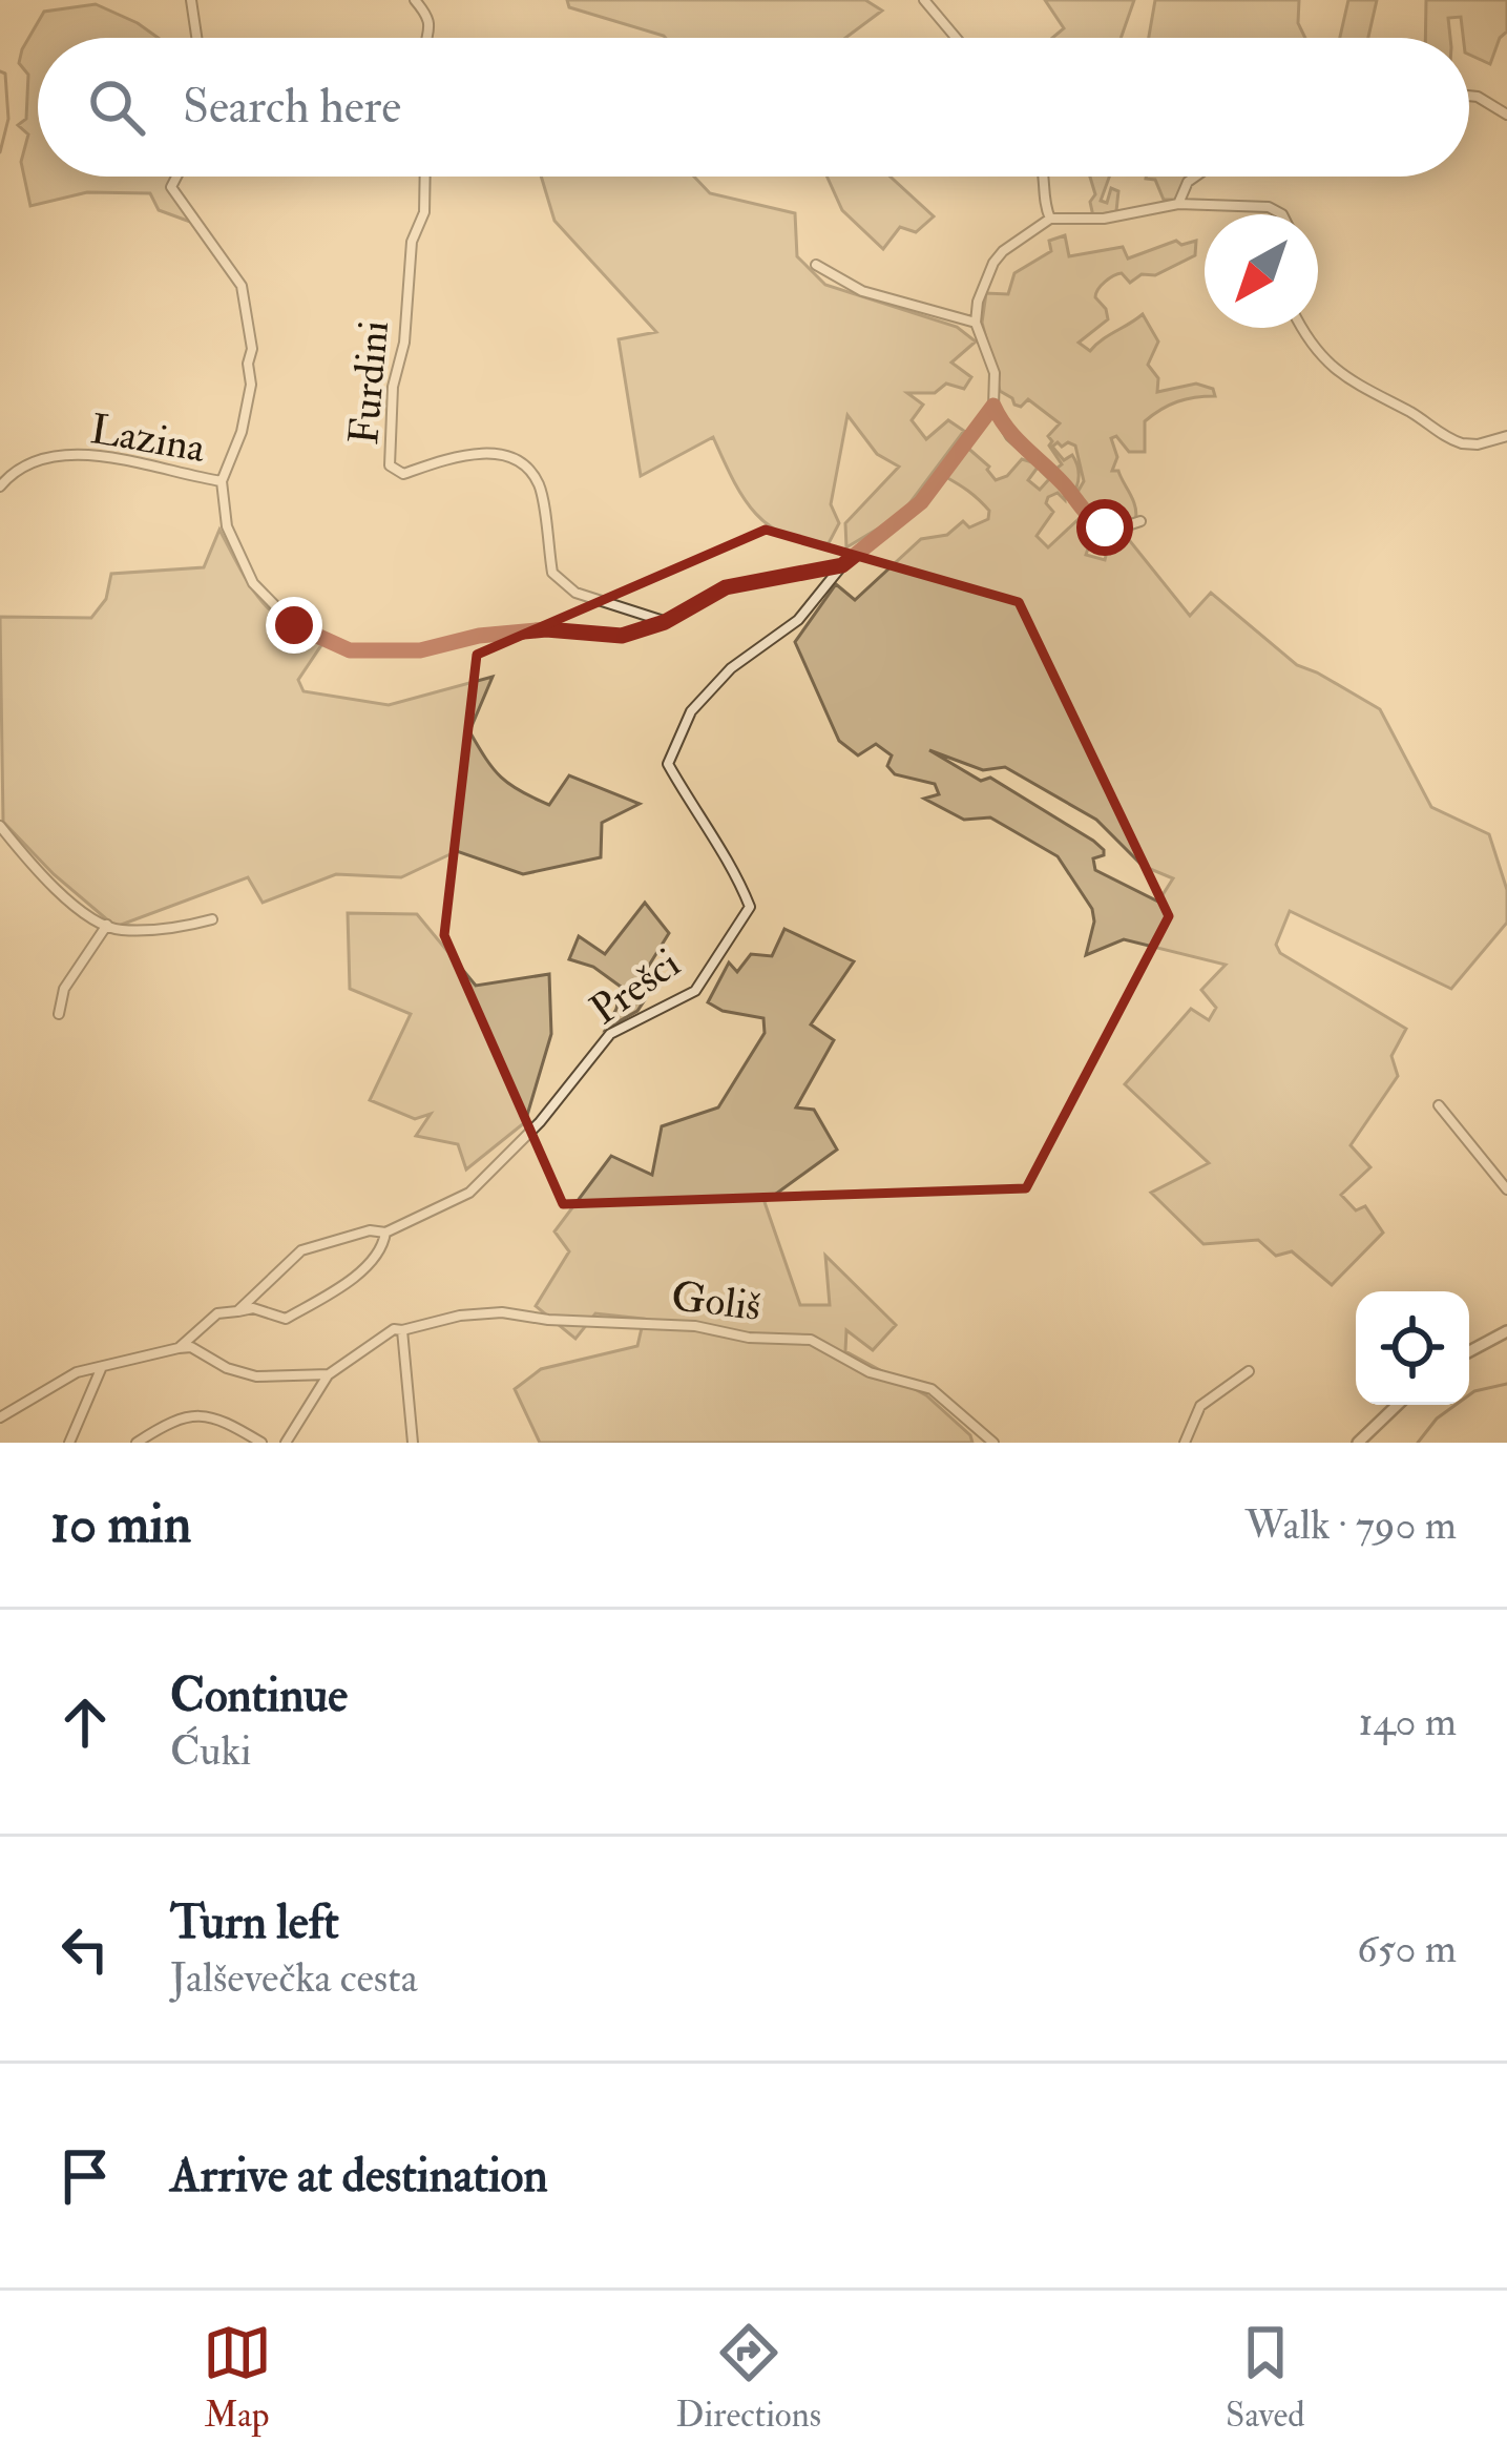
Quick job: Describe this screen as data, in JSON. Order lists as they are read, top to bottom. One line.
{"streets":{"street":["Furdini","Lazina","Prešci","Goliš"]},"north":"bottom left","page":{"search":"Search here","heading":["10 min","Walk · 790 m"],"list":[["Continue","Ćuki","140 m"],["Turn left","Jalševečka cesta","650 m"],"Arrive at destination"],"nav":["Map","Directions","Saved"]}}
